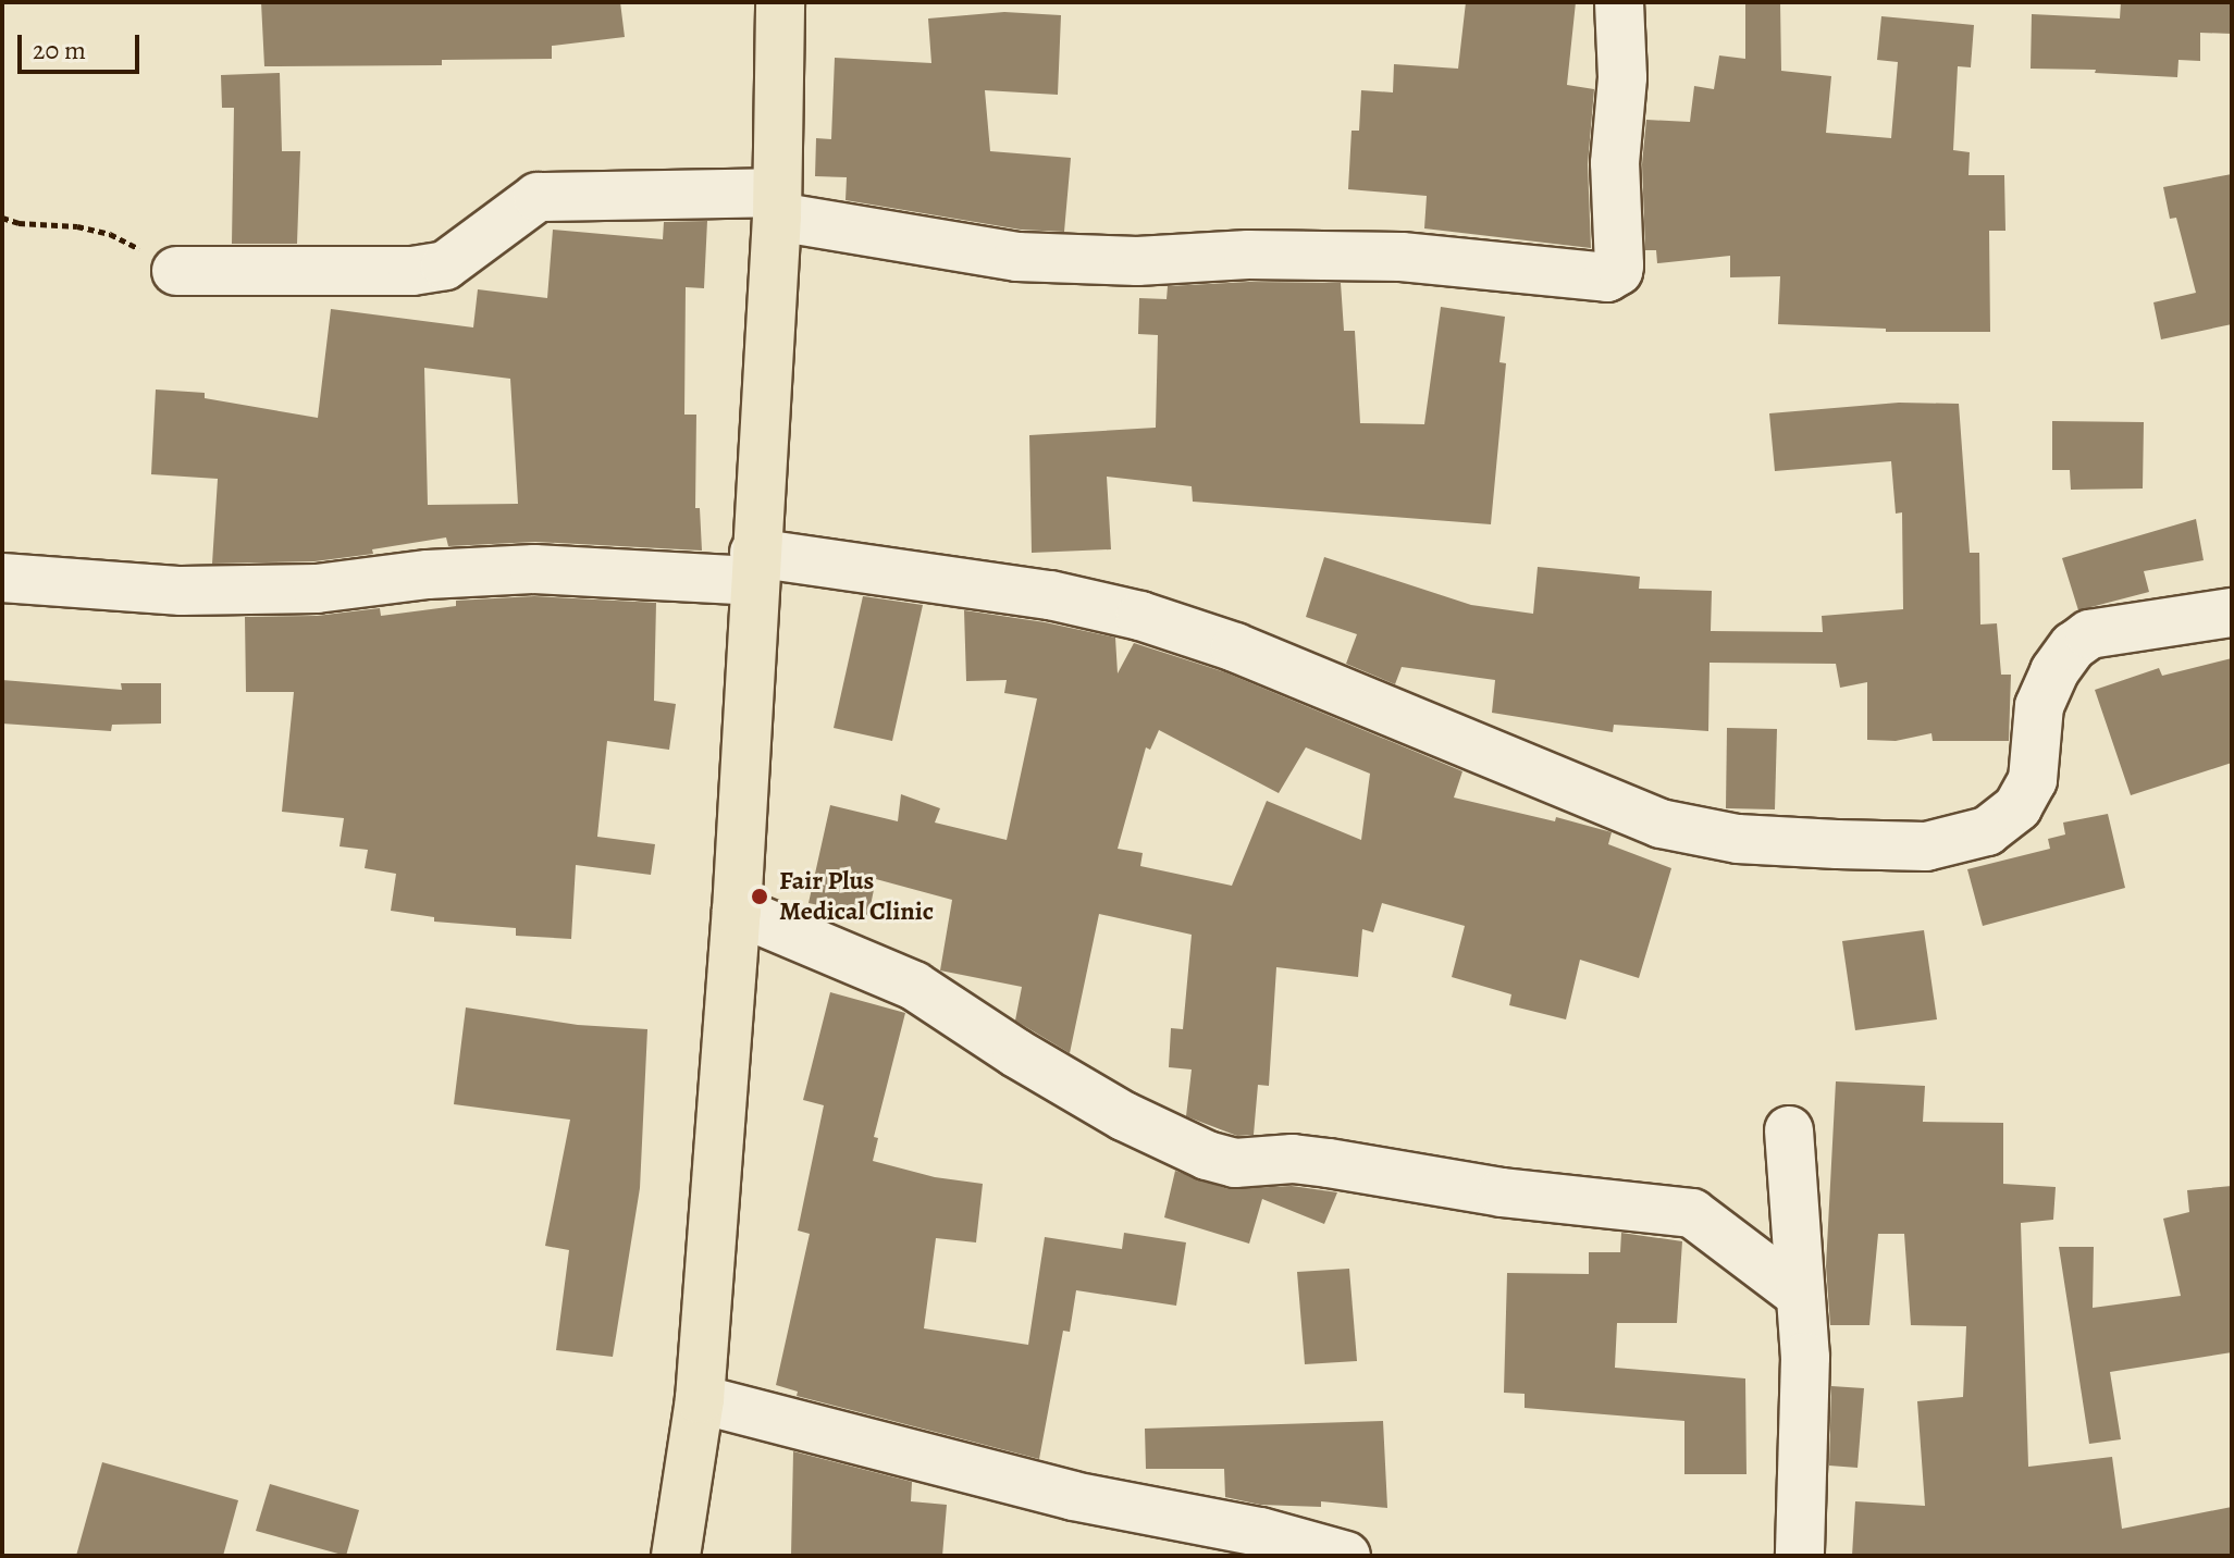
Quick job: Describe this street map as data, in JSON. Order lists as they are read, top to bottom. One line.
{"places":["Fair Plus Medical Clinic"],"scale_bar":"20 m"}
